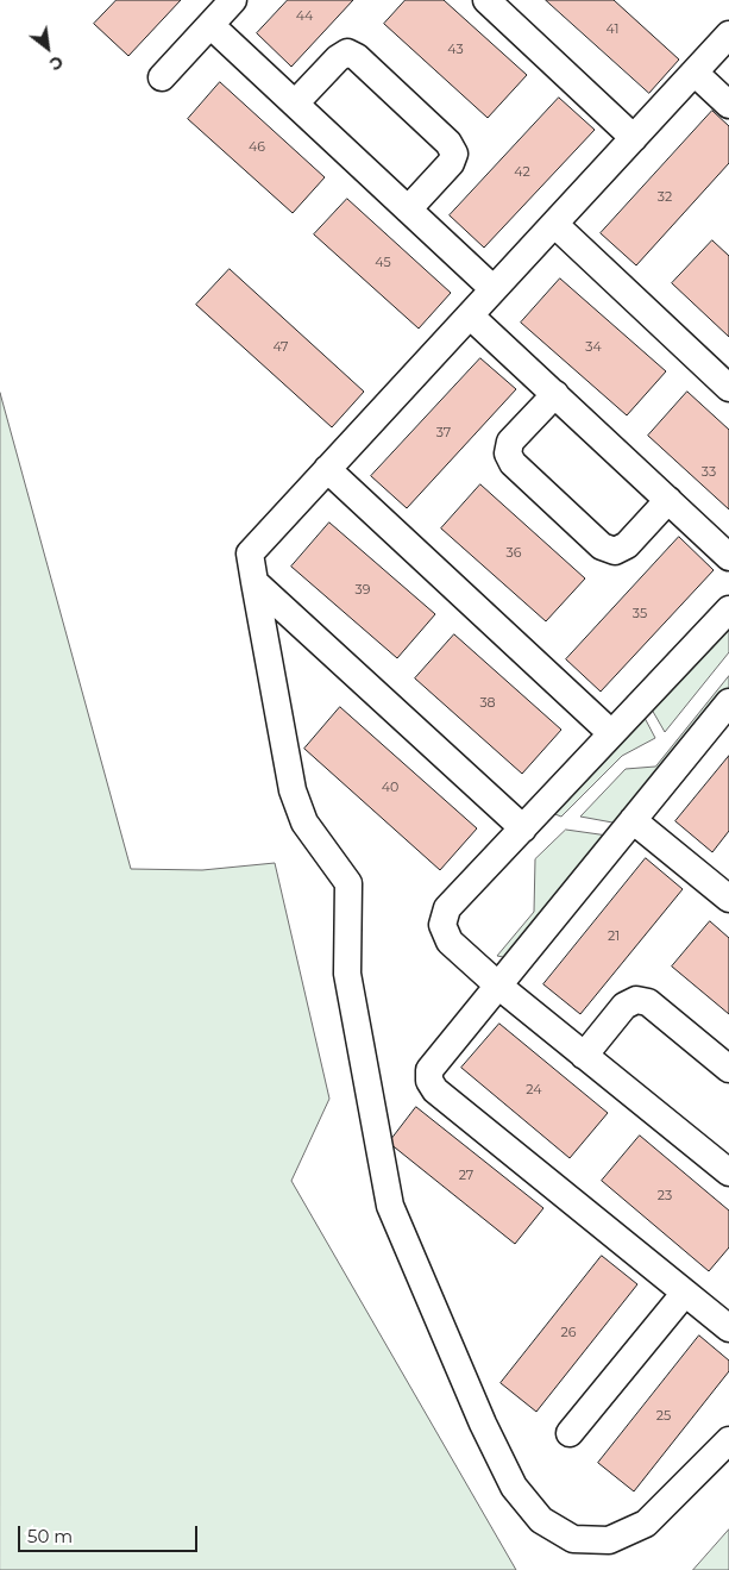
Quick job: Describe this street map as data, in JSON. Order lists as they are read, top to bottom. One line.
{"house_numbers":["44","41","43","46","42","32","45","47","34","37","33","36","39","35","38","40","21","24","27","23","26","25"],"scale_bar":"50 m","north":"bottom right"}
